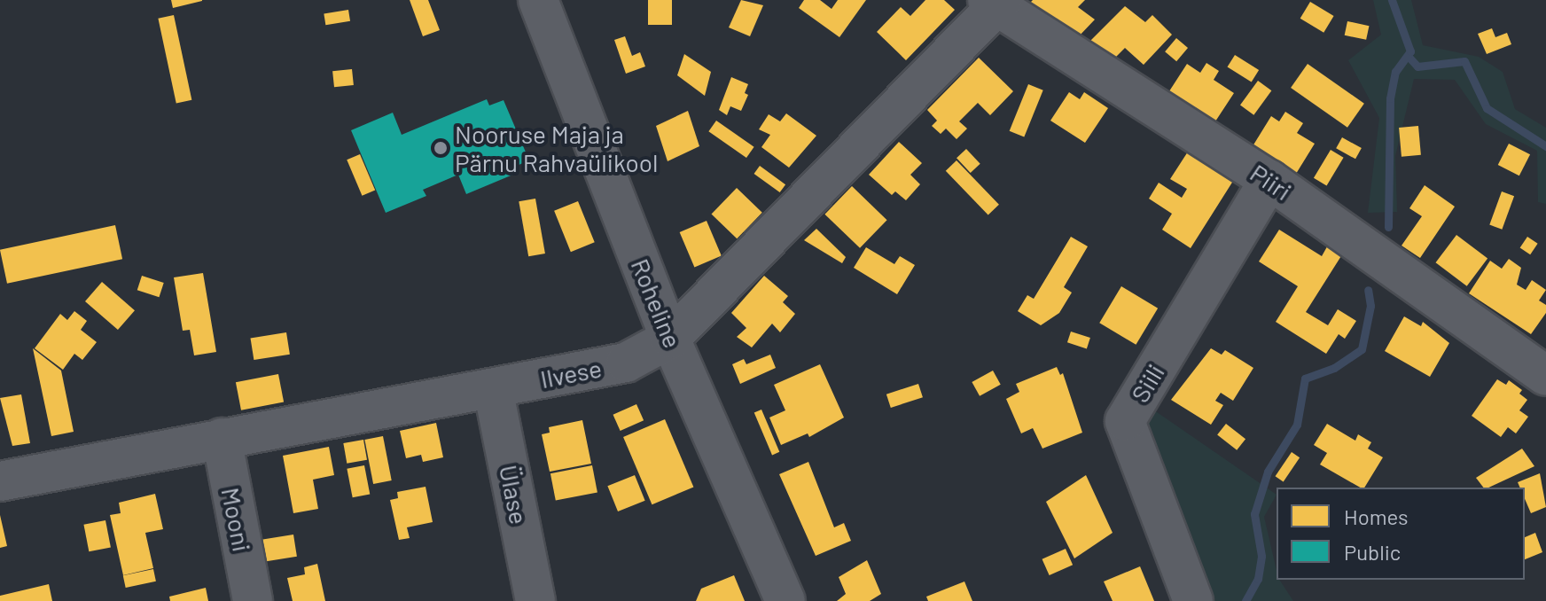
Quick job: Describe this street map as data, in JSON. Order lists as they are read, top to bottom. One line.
{"streets":{"street":["Piiri","Roheline","Ilvese","Siili","Ülase","Mooni"]},"crossings":[["Piiri","Ilvese"],["Piiri","Siili"],["Roheline","Ilvese"],["Ilvese","Ülase"],["Ilvese","Mooni"]],"places":["Nooruse Maja ja Pärnu Rahvaülikool"],"legend":["Homes","Public"]}
